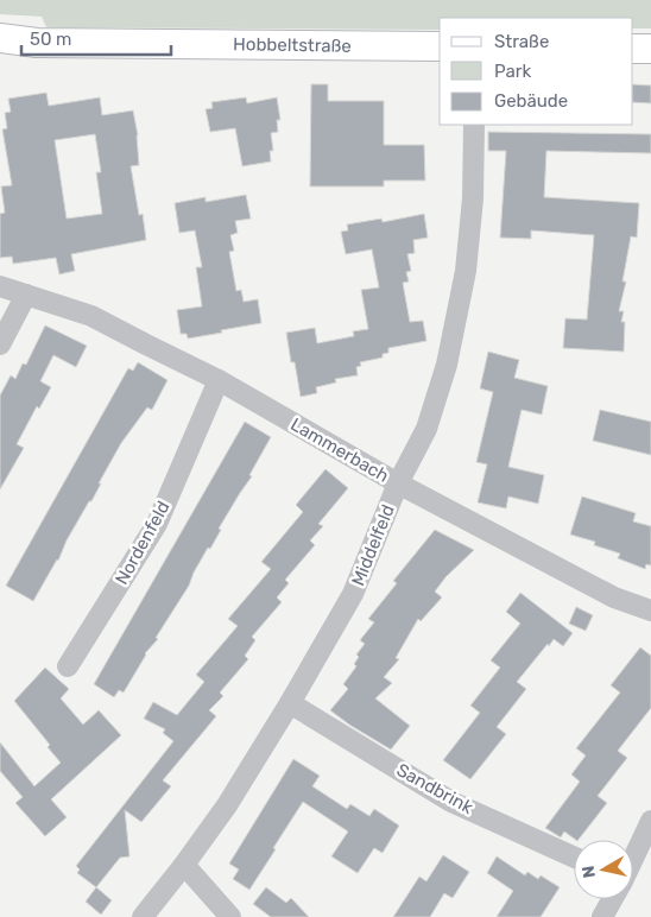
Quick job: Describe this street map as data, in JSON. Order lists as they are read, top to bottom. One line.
{"streets":{"street":["Hobbeltstraße","Lammerbach","Nordenfeld","Middelfeld","Sandbrink"]},"crossings":[["Lammerbach","Nordenfeld"],["Lammerbach","Middelfeld"],["Middelfeld","Sandbrink"]],"legend":["Straße","Park","Gebäude"],"scale_bar":"50 m","north":"left"}
